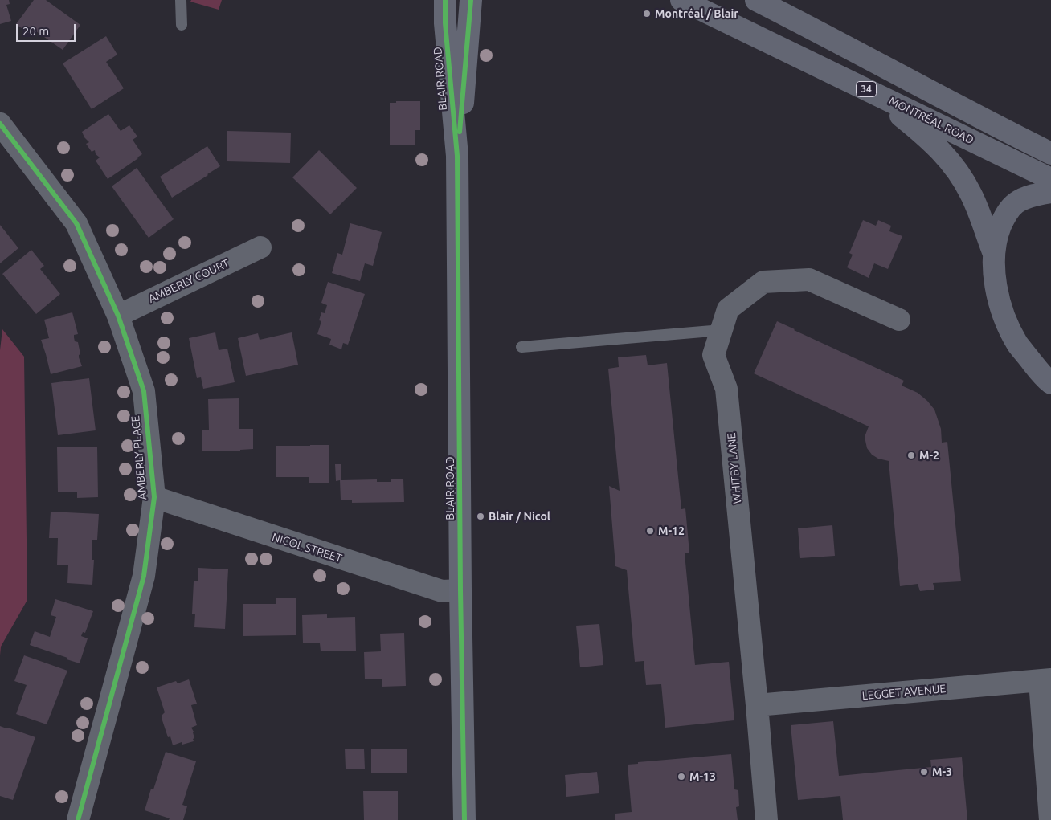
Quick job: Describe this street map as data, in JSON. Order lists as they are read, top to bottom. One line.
{"streets":{"main road":["34","MONTRÉAL ROAD"],"street":["BLAIR ROAD","AMBERLY COURT","AMBERLY PLACE","WHITBY LANE","NICOL STREET","LEGGET AVENUE"]},"crossings":[["BLAIR ROAD","NICOL STREET"],["AMBERLY COURT","AMBERLY PLACE"],["AMBERLY PLACE","NICOL STREET"],["WHITBY LANE","LEGGET AVENUE"]],"places":["Montréal / Blair","M-2","Blair / Nicol","M-12","M-3","M-13"],"scale_bar":"20 m"}
